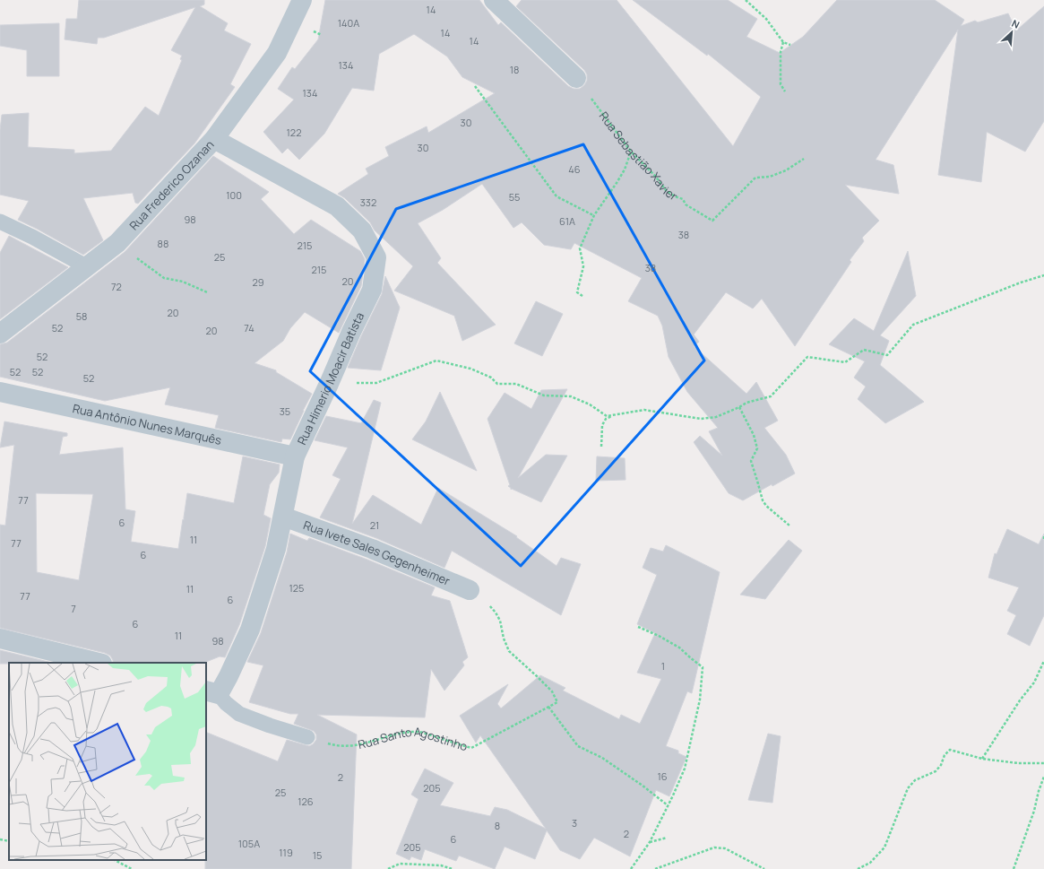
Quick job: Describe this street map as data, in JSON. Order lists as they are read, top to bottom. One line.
{"streets":{"street":["Rua Frederico Ozanan","Rua Himerio Moacir Batista","Rua Antônio Nunes Marquês","Rua Ivete Sales Gegenheimer"],"path":["Rua Sebastião Xavier","Rua Santo Agostinho"]},"crossings":[["Rua Frederico Ozanan","Rua Himerio Moacir Batista"],["Rua Himerio Moacir Batista","Rua Antônio Nunes Marquês"],["Rua Himerio Moacir Batista","Rua Ivete Sales Gegenheimer"],["Rua Ivete Sales Gegenheimer","Rua Santo Agostinho"]],"house_numbers":["14","140A","14","14","134","18","134","30","122","30","46","100","55","332","98","61A","38","88","215","25","38","215","20","29","72","20","58","52","74","20","52","52","52","52","35","77","6","21","11","77","6","125","11","77","6","7","6","11","98","1","16","2","205","25","126","3","8","2","6","105A","205","119","15"],"north":"top right"}
